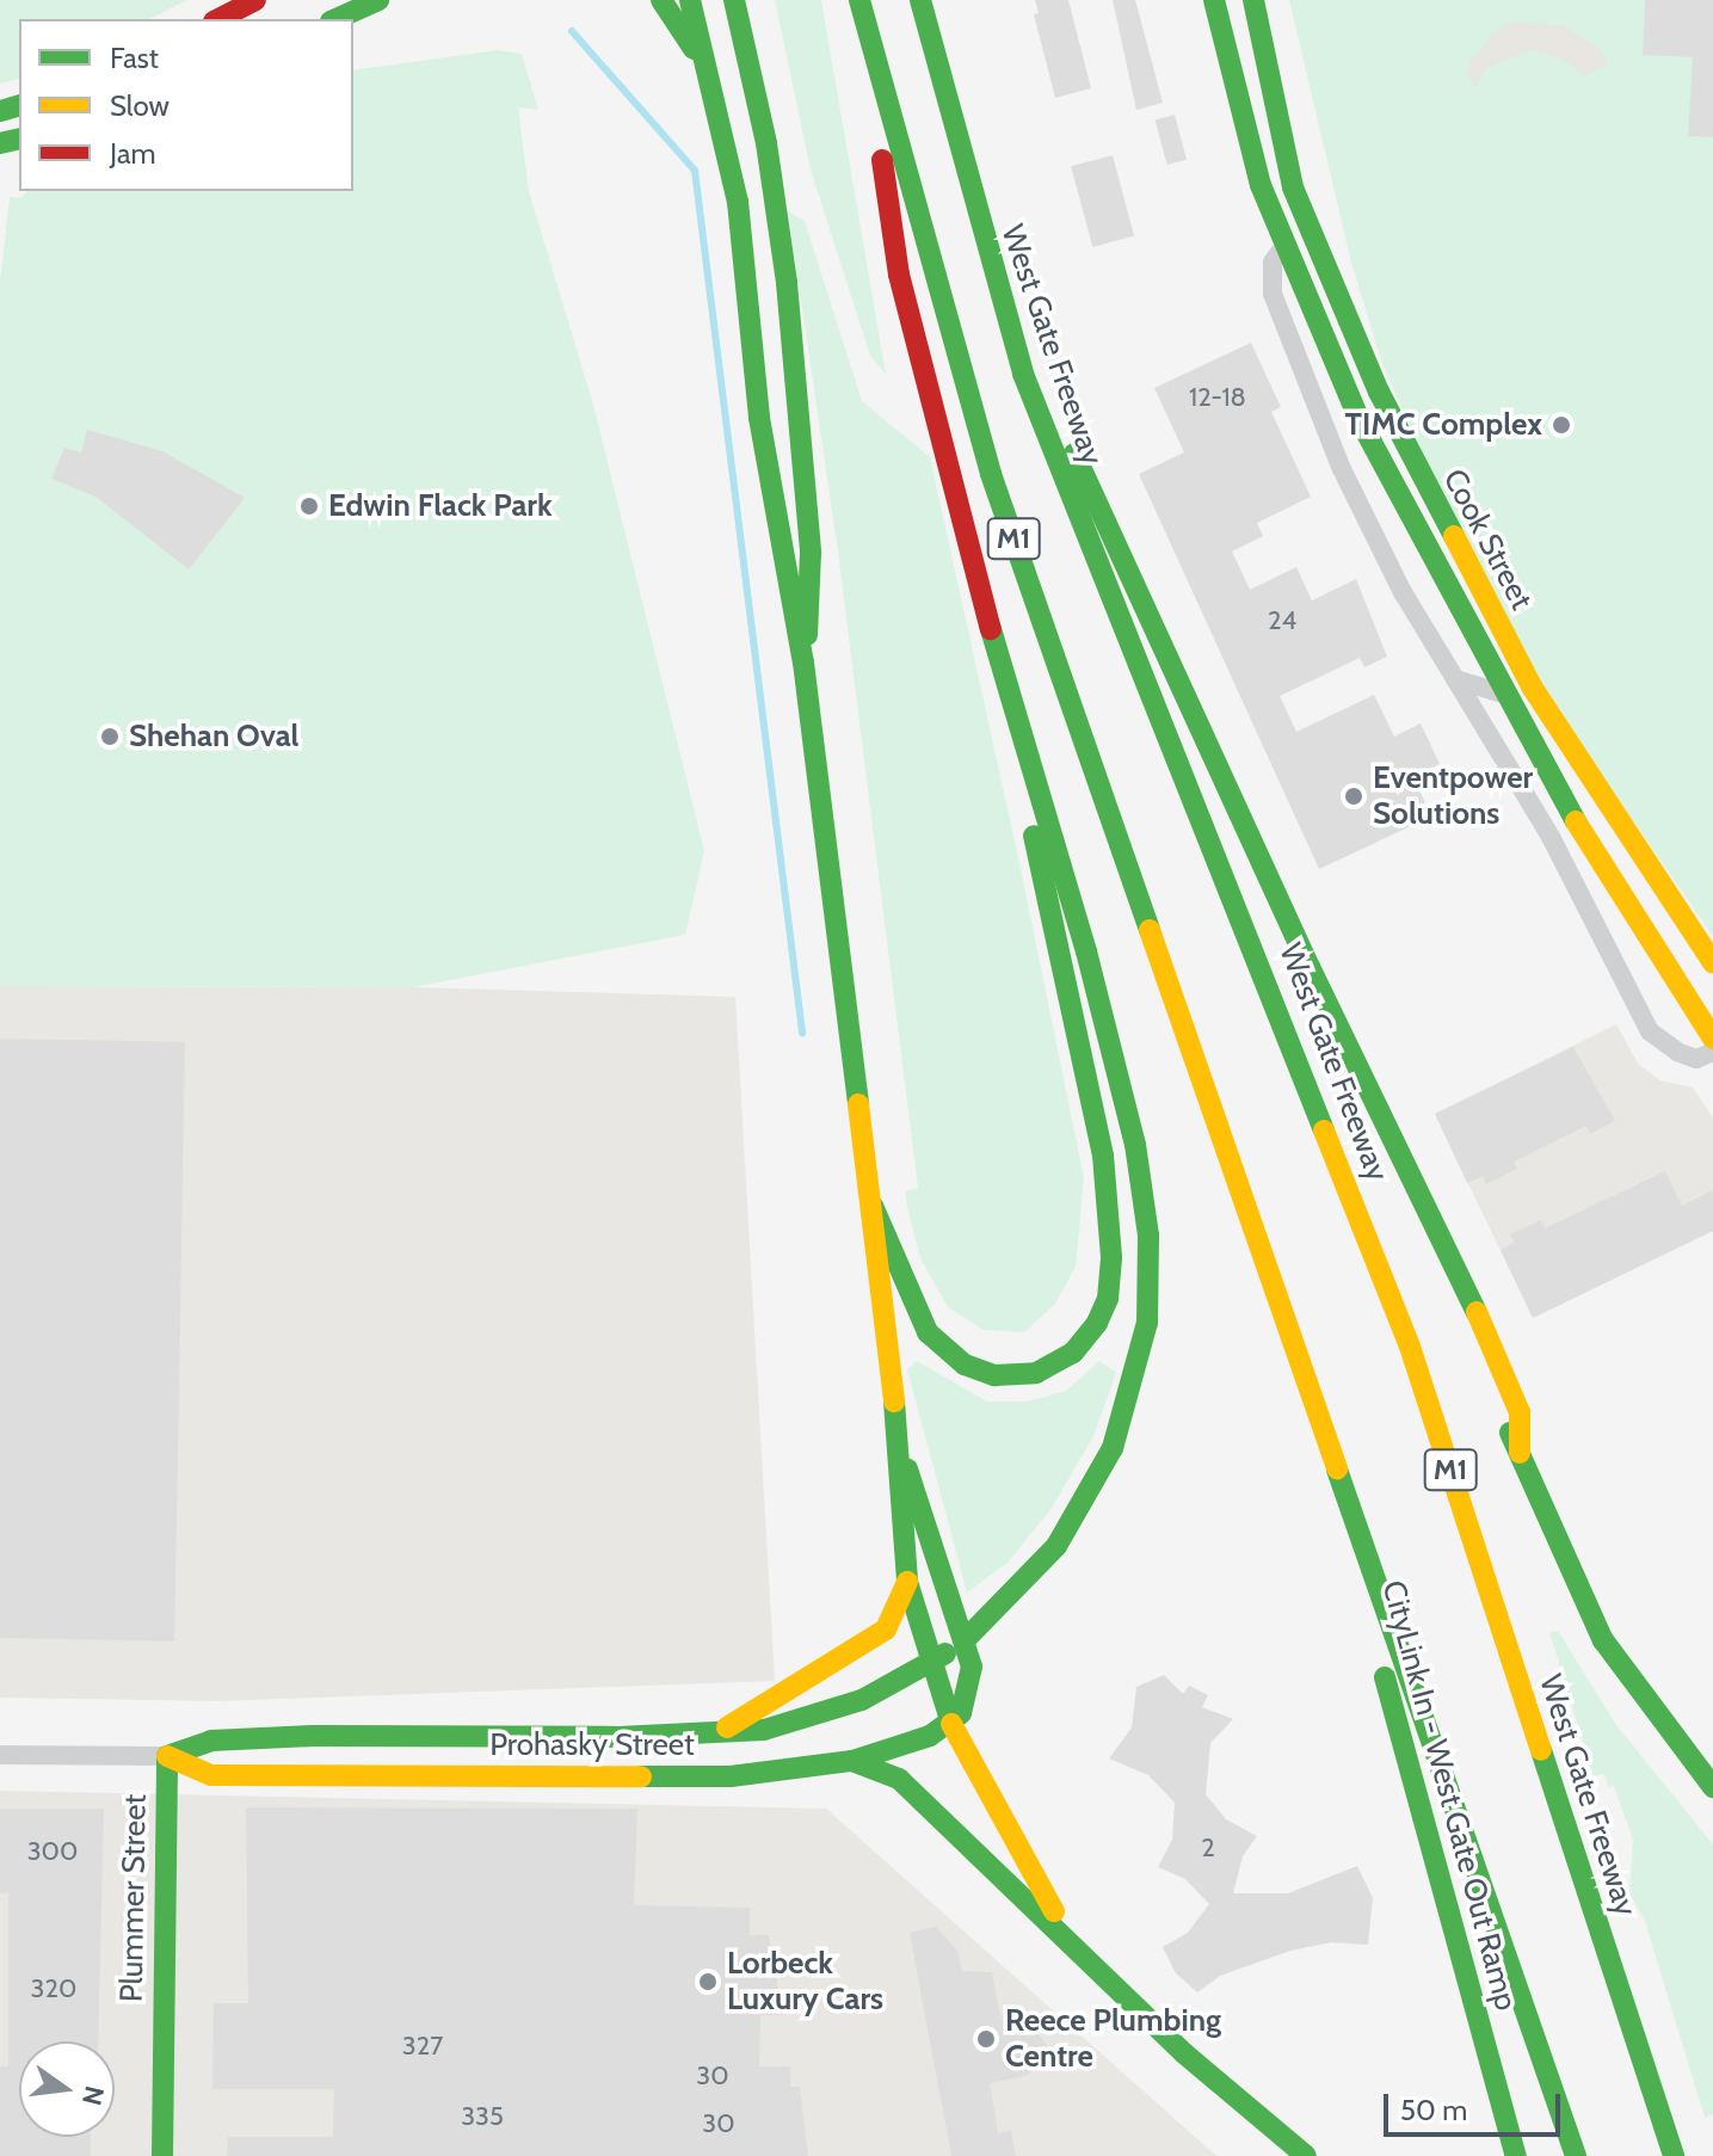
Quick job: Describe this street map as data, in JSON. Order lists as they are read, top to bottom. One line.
{"streets":{"main road":["West Gate Freeway","M1","Cook Street","Prohasky Street","CityLink In - West Gate Out Ramp","Plummer Street"]},"crossings":[["M1","CityLink In - West Gate Out Ramp"],["Prohasky Street","Plummer Street"]],"places":["TIMC Complex","Edwin Flack Park","Shehan Oval","Eventpower Solutions","Lorbeck Luxury Cars","Reece Plumbing Centre"],"house_numbers":["12-18","24","2","300","320","327","30","335","30"],"legend":["Fast","Slow","Jam"],"scale_bar":"50 m","north":"right"}
